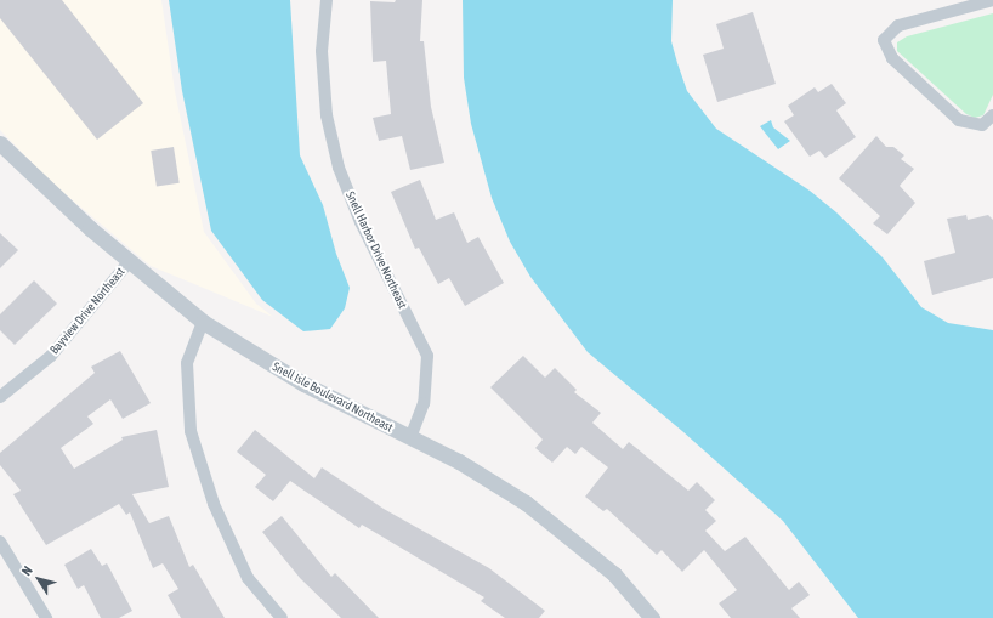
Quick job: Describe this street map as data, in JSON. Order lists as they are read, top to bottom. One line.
{"streets":{"street":["Snell Harbor Drive Northeast","Bayview Drive Northeast","Snell Isle Boulevard Northeast"]},"crossings":[["Snell Harbor Drive Northeast","Snell Isle Boulevard Northeast"],["Bayview Drive Northeast","Snell Isle Boulevard Northeast"]],"north":"top left"}
